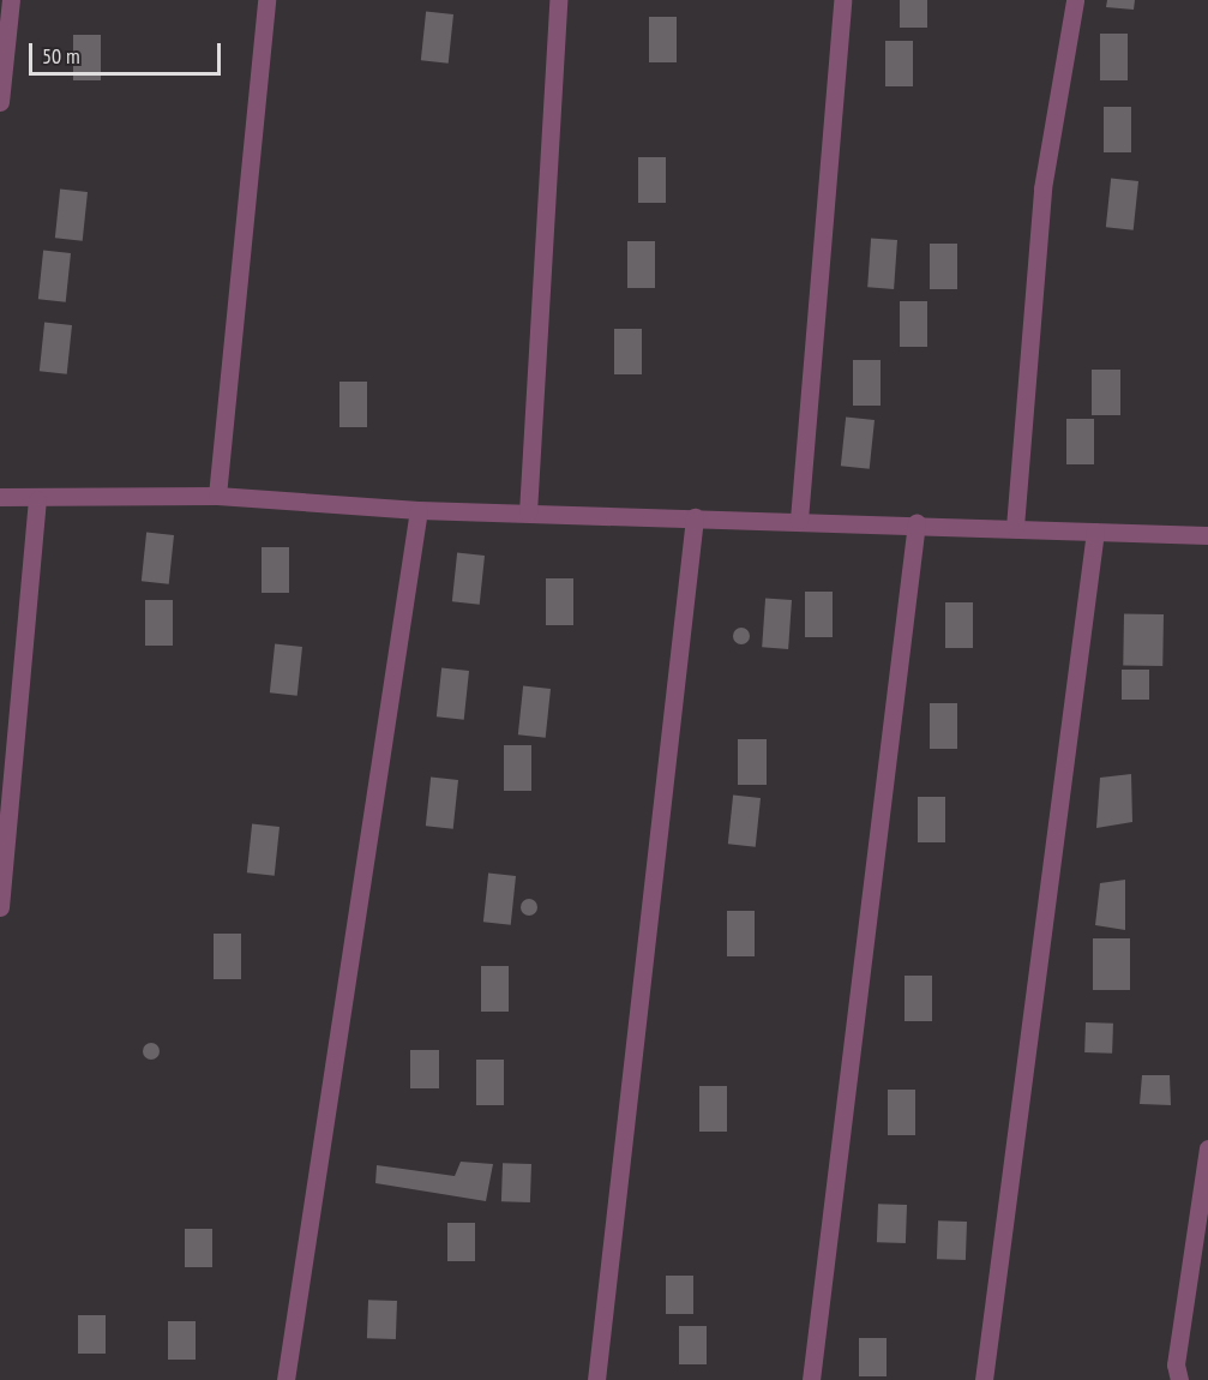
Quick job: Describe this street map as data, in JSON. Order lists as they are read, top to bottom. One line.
{"scale_bar":"50 m"}
